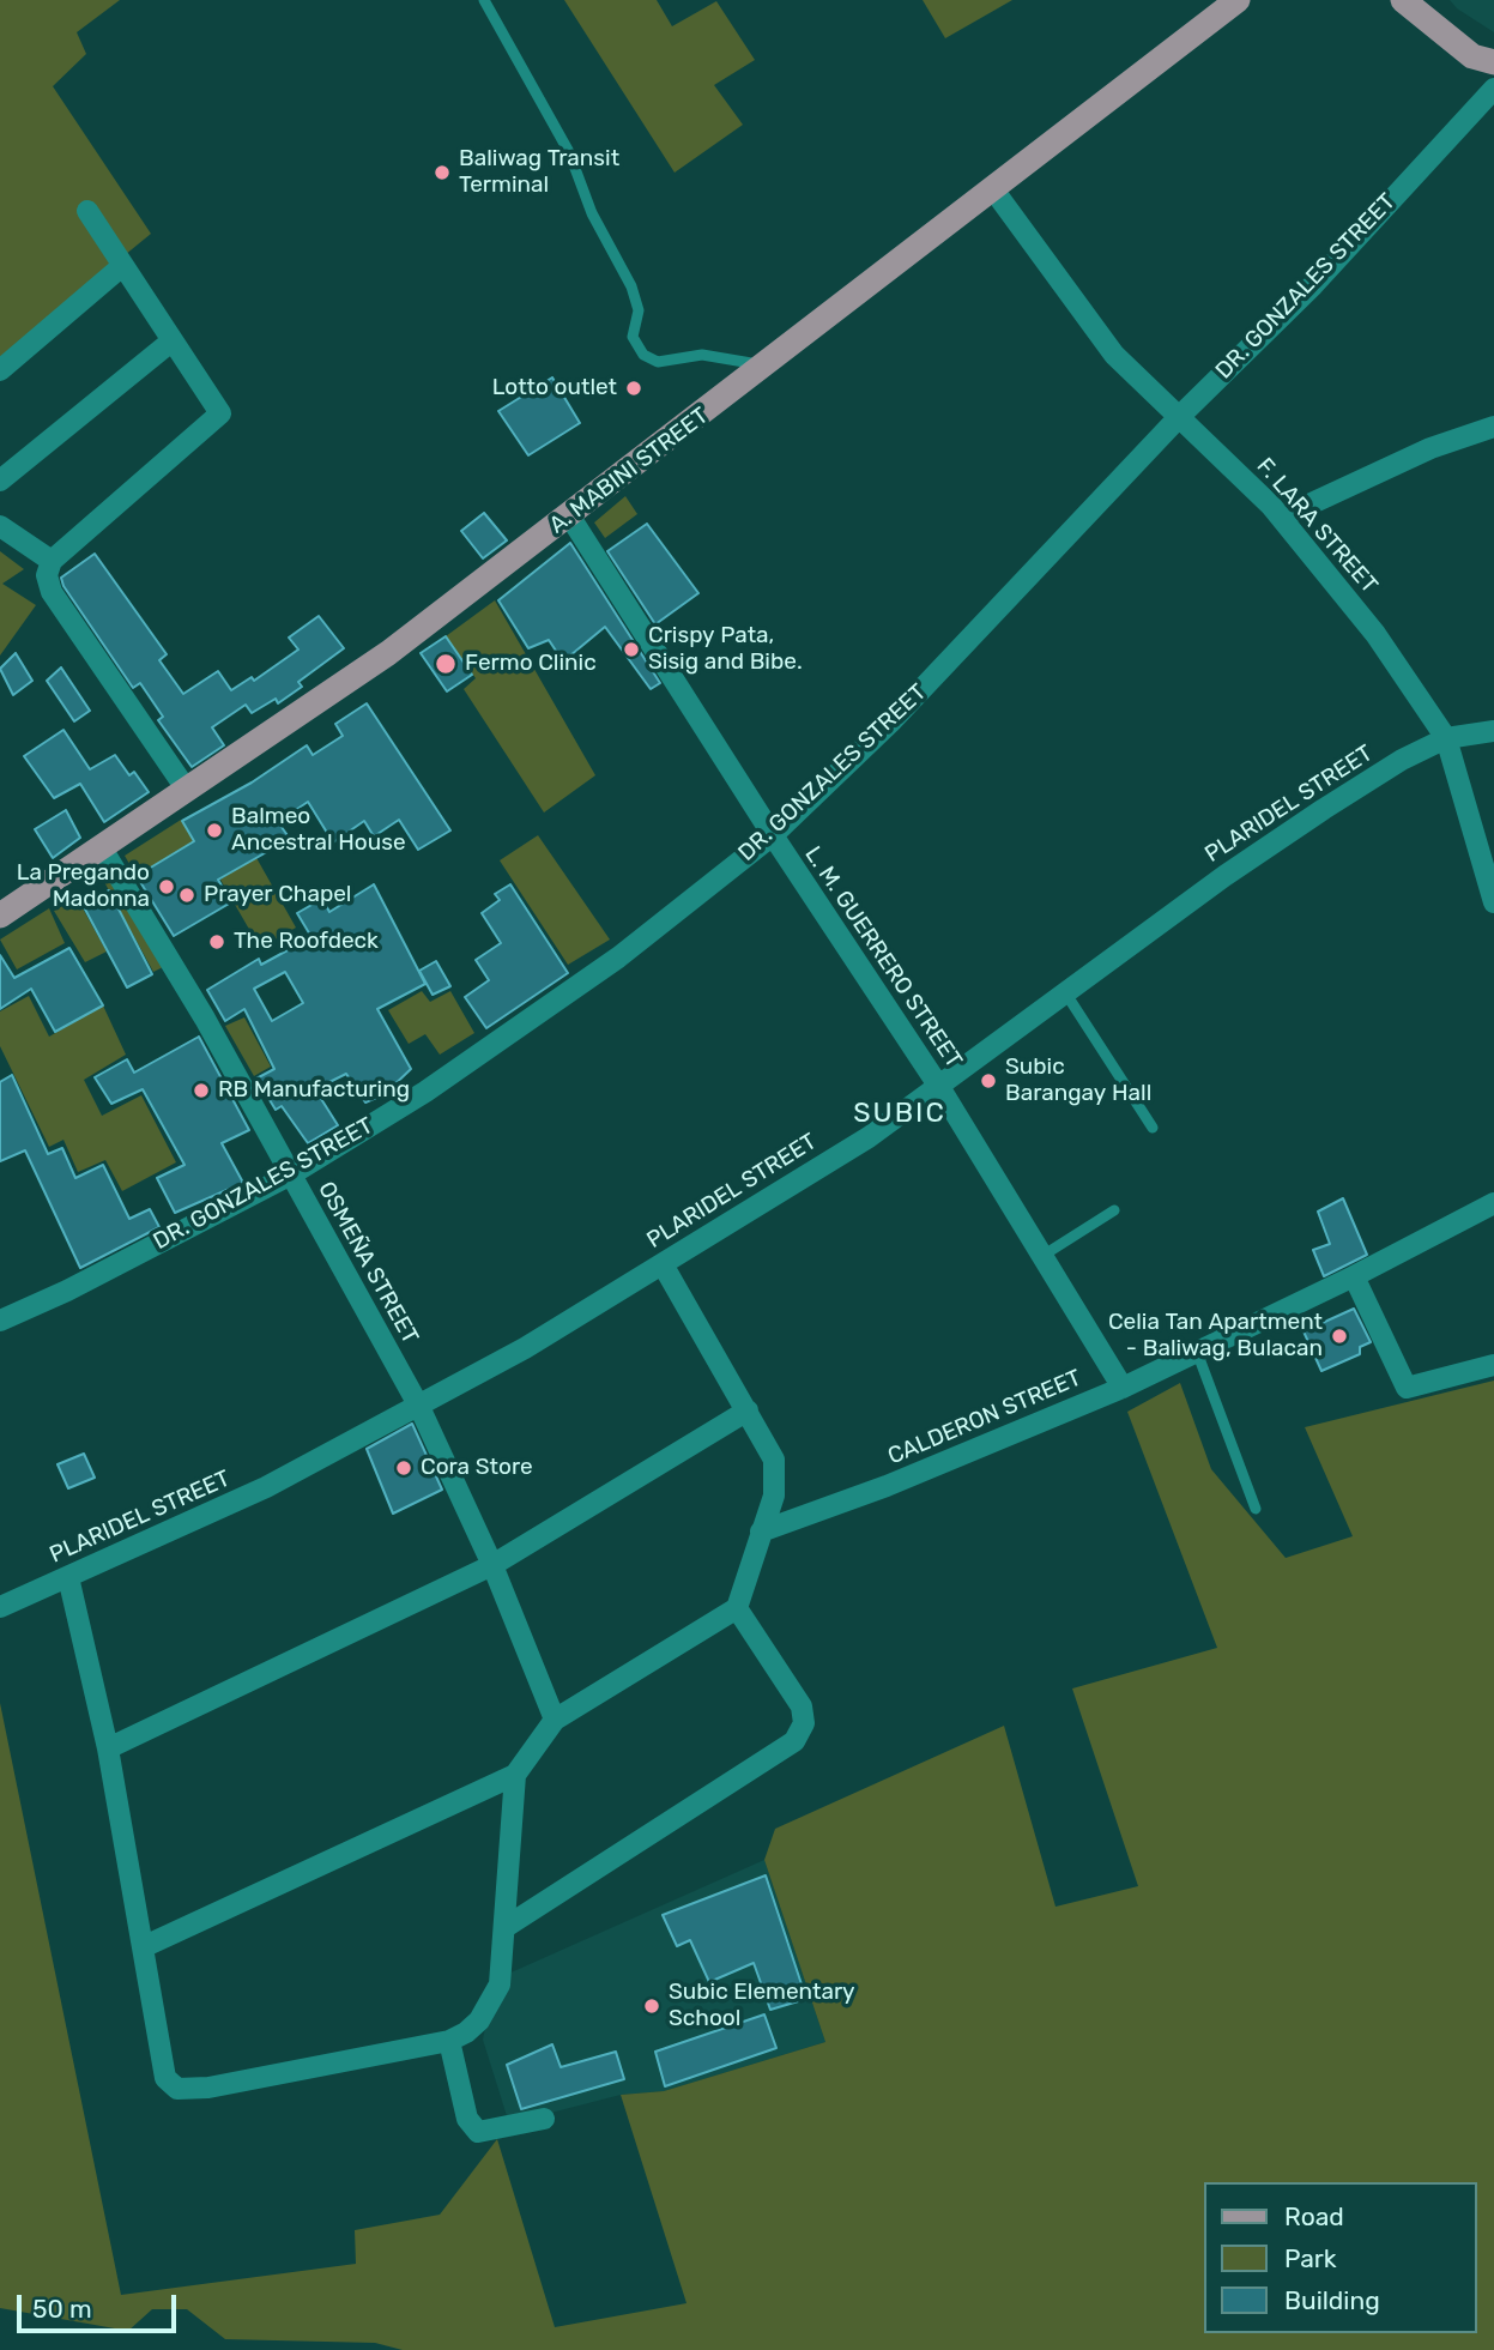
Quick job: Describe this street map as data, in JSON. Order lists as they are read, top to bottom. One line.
{"streets":{"main road":["A. MABINI STREET"],"street":["DR. GONZALES STREET","F. LARA STREET","PLARIDEL STREET","L. M. GUERRERO STREET","OSMEÑA STREET","CALDERON STREET"]},"crossings":[["DR. GONZALES STREET","F. LARA STREET"],["DR. GONZALES STREET","L. M. GUERRERO STREET"],["DR. GONZALES STREET","OSMEÑA STREET"],["A. MABINI STREET","F. LARA STREET"],["A. MABINI STREET","L. M. GUERRERO STREET"],["A. MABINI STREET","OSMEÑA STREET"],["F. LARA STREET","PLARIDEL STREET"],["PLARIDEL STREET","L. M. GUERRERO STREET"],["PLARIDEL STREET","OSMEÑA STREET"],["L. M. GUERRERO STREET","CALDERON STREET"]],"districts":["SUBIC"],"places":["Baliwag Transit Terminal","Lotto outlet","Crispy Pata, Sisig and Bibe.","Fermo Clinic","Balmeo Ancestral House","La Pregando Madonna","Prayer Chapel","The Roofdeck","Subic Barangay Hall","RB Manufacturing","Celia Tan Apartment - Baliwag, Bulacan","Cora Store","Subic Elementary School"],"legend":["Road","Park","Building"],"scale_bar":"50 m"}
